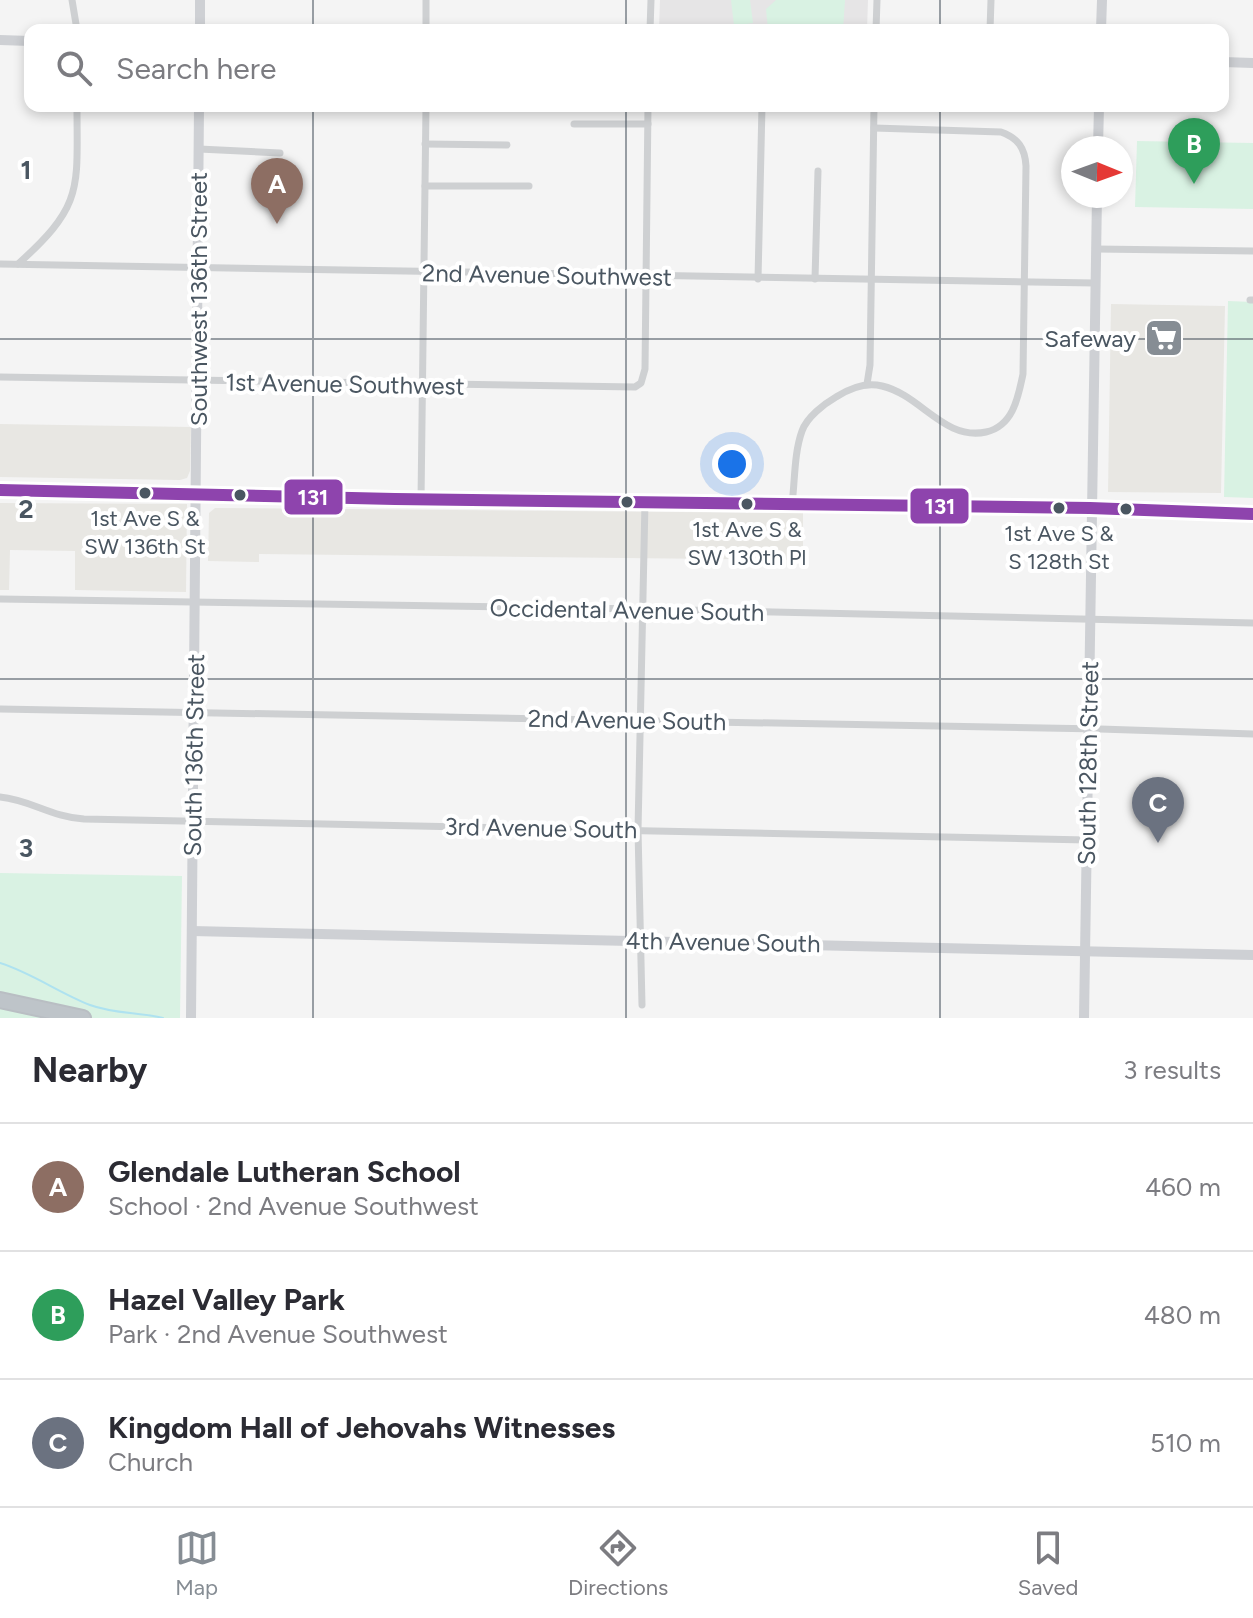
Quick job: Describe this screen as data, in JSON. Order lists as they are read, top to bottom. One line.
{"streets":{"main road":["Southwest 136th Street","South 136th Street","South 128th Street","4th Avenue South"],"street":["2nd Avenue Southwest","1st Avenue Southwest","Occidental Avenue South","2nd Avenue South","3rd Avenue South"]},"crossings":[["2nd Avenue Southwest","Southwest 136th Street"],["2nd Avenue Southwest","1st Avenue Southwest"],["2nd Avenue Southwest","South 128th Street"],["Southwest 136th Street","1st Avenue Southwest"],["Southwest 136th Street","South 136th Street"],["Occidental Avenue South","South 136th Street"],["Occidental Avenue South","South 128th Street"],["2nd Avenue South","South 136th Street"],["2nd Avenue South","South 128th Street"],["South 136th Street","3rd Avenue South"],["South 136th Street","4th Avenue South"],["South 128th Street","3rd Avenue South"],["South 128th Street","4th Avenue South"]],"places":{"supermarket":["Safeway"],"other":["1st Ave S & SW 136th St","1st Ave S & SW 130th Pl","1st Ave S & S 128th St"]},"lines":["transit line 131"],"north":"right","page":{"search":"Search here","pins":["B","A","C"],"heading":["Nearby","3 results"],"list":[{"mark":"A","name":"Glendale Lutheran School","note":"School · 2nd Avenue Southwest","value":"460 m"},{"mark":"B","name":"Hazel Valley Park","note":"Park · 2nd Avenue Southwest","value":"480 m"},{"mark":"C","name":"Kingdom Hall of Jehovahs Witnesses","note":"Church","value":"510 m"}],"nav":["Map","Directions","Saved"]},"grid":{"rows":["1","2","3"]}}
